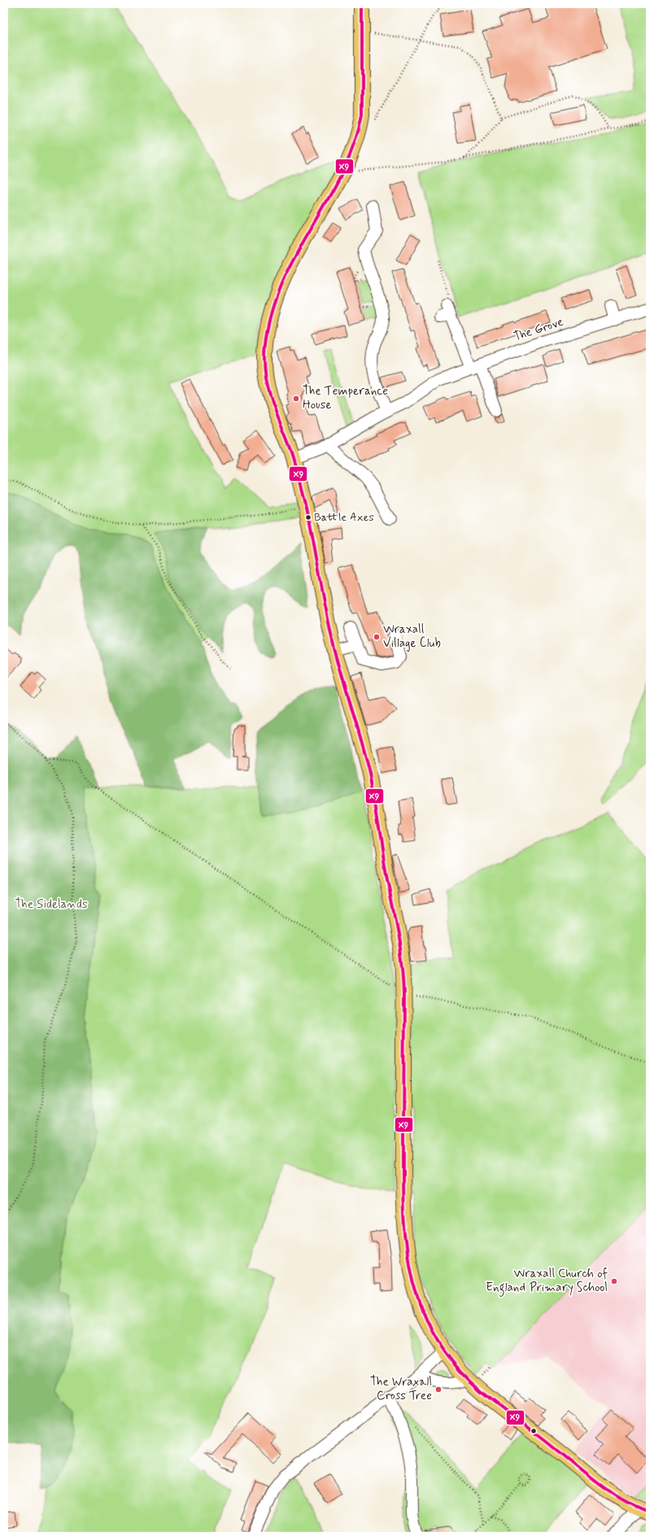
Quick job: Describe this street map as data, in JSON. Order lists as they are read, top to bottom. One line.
{"streets":{"street":["The Grove"]},"parks":["The Sidelands"],"places":["The Temperance House","Battle Axes","Wraxall Village Club","Wraxall Church of England Primary School","The Wraxall Cross Tree"],"lines":["transit line X9"]}
